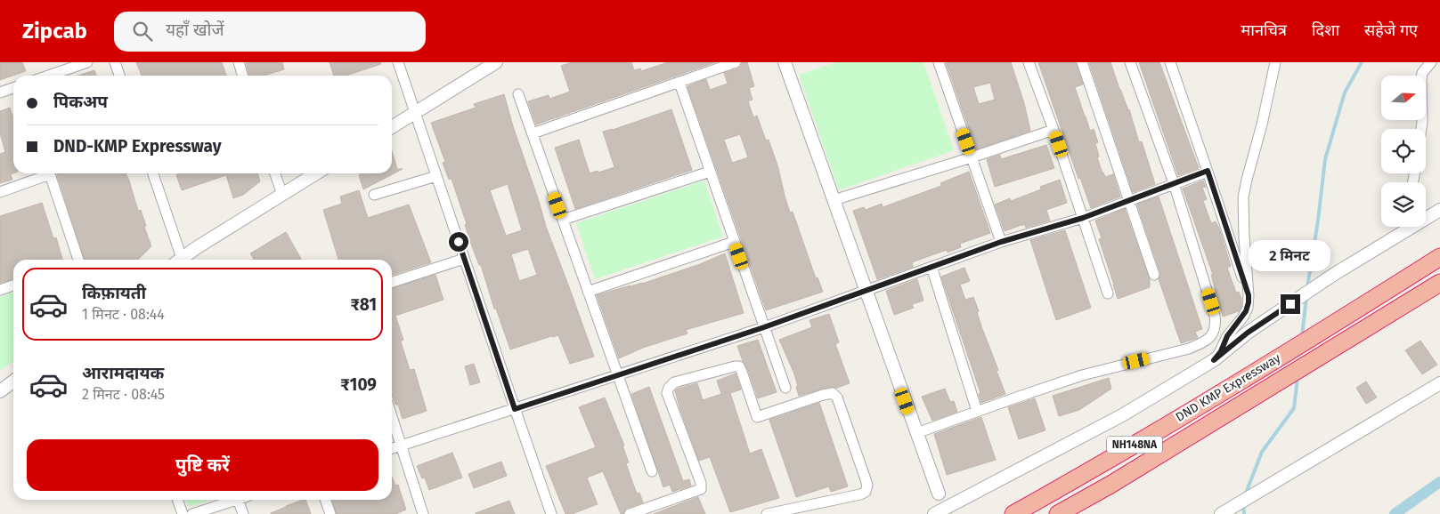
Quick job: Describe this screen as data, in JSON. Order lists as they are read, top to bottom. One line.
{"streets":{"highway":["DND KMP Expressway","NH148NA"]},"north":"right","page":{"header":"Zipcab","search":"यहाँ खोजें","nav":["मानचित्र","दिशा","सहेजे गए"],"banner":["पिकअप","DND-KMP Expressway"],"bubble":"2 मिनट","list":[{"name":"किफ़ायती","note":"1 मिनट · 08:44","value":"₹81"},{"name":"आरामदायक","note":"2 मिनट · 08:45","value":"₹109"}],"buttons":"पुष्टि करें"}}
